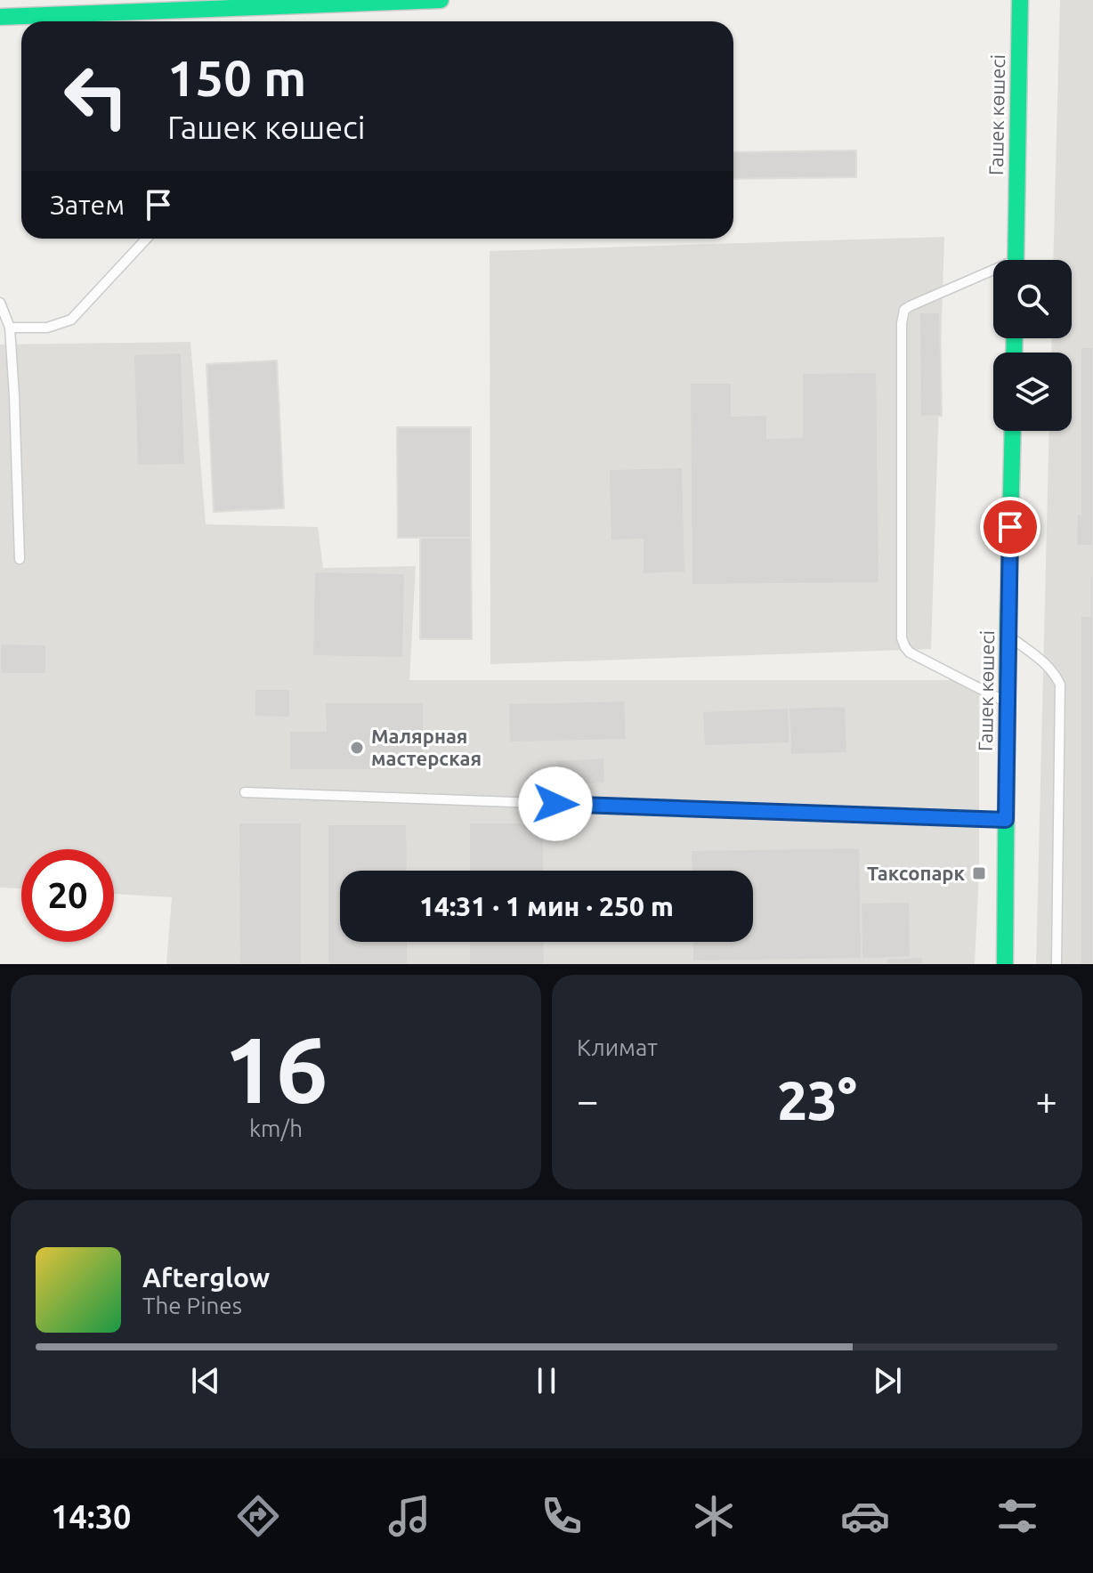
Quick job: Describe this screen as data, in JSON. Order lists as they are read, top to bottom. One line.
{"streets":{"main road":["Гашек көшесі"]},"places":{"other":["Малярная мастерская"],"transit":["Таксопарк"]},"page":{"turn":["150 m","Гашек көшесі"],"then":"Затем","limit":"20","trip":"14:31 · 1 мин · 250 m","tile":[["16","km/h"],"Климат"],"heat":["−","23°","+"],"song":["Afterglow","The Pines"],"tabs":"14:30"}}
